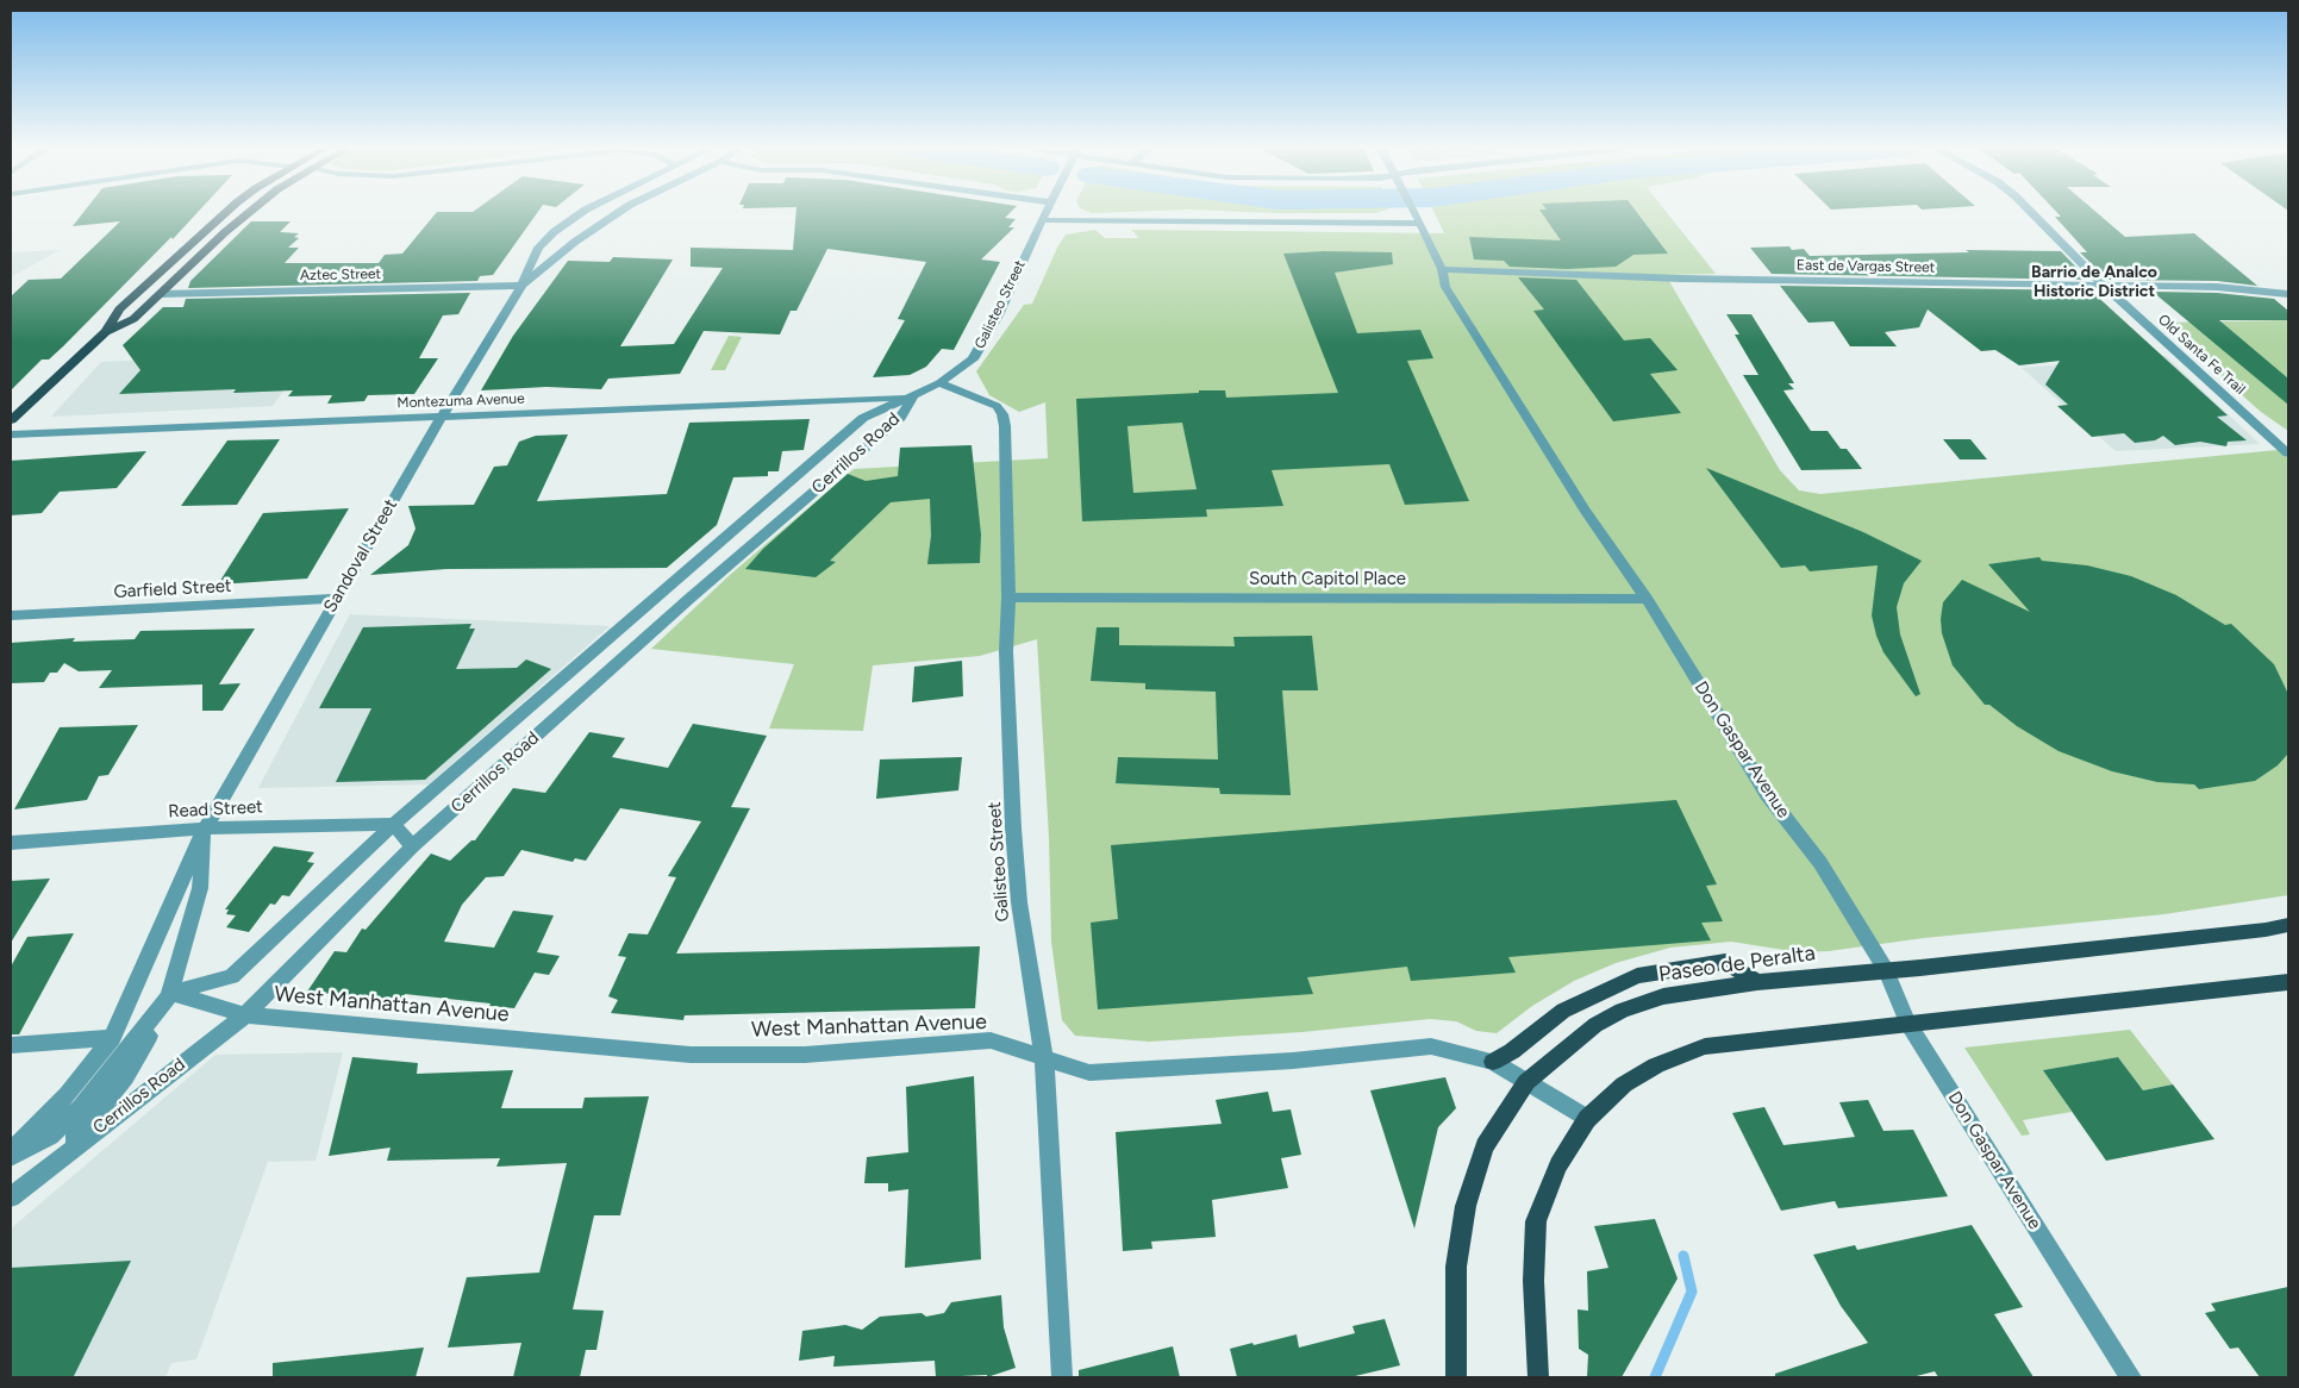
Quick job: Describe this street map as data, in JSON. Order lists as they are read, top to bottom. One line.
{"streets":{"main road":["Paseo de Peralta"],"street":["East de Vargas Street","Aztec Street","Galisteo Street","Old Santa Fe Trail","Montezuma Avenue","Cerrillos Road","Sandoval Street","South Capitol Place","Garfield Street","Don Gaspar Avenue","Read Street","West Manhattan Avenue"]},"crossings":[["East de Vargas Street","Old Santa Fe Trail"],["East de Vargas Street","Don Gaspar Avenue"],["Aztec Street","Sandoval Street"],["Galisteo Street","Montezuma Avenue"],["Galisteo Street","Cerrillos Road"],["Galisteo Street","South Capitol Place"],["Galisteo Street","West Manhattan Avenue"],["Montezuma Avenue","Cerrillos Road"],["Montezuma Avenue","Sandoval Street"],["Cerrillos Road","Sandoval Street"],["Cerrillos Road","Read Street"],["Cerrillos Road","West Manhattan Avenue"],["Sandoval Street","Garfield Street"],["Sandoval Street","Read Street"],["Sandoval Street","West Manhattan Avenue"],["South Capitol Place","Don Gaspar Avenue"],["Don Gaspar Avenue","Paseo de Peralta"],["Paseo de Peralta","West Manhattan Avenue"]],"districts":["Barrio de Analco Historic District"]}
